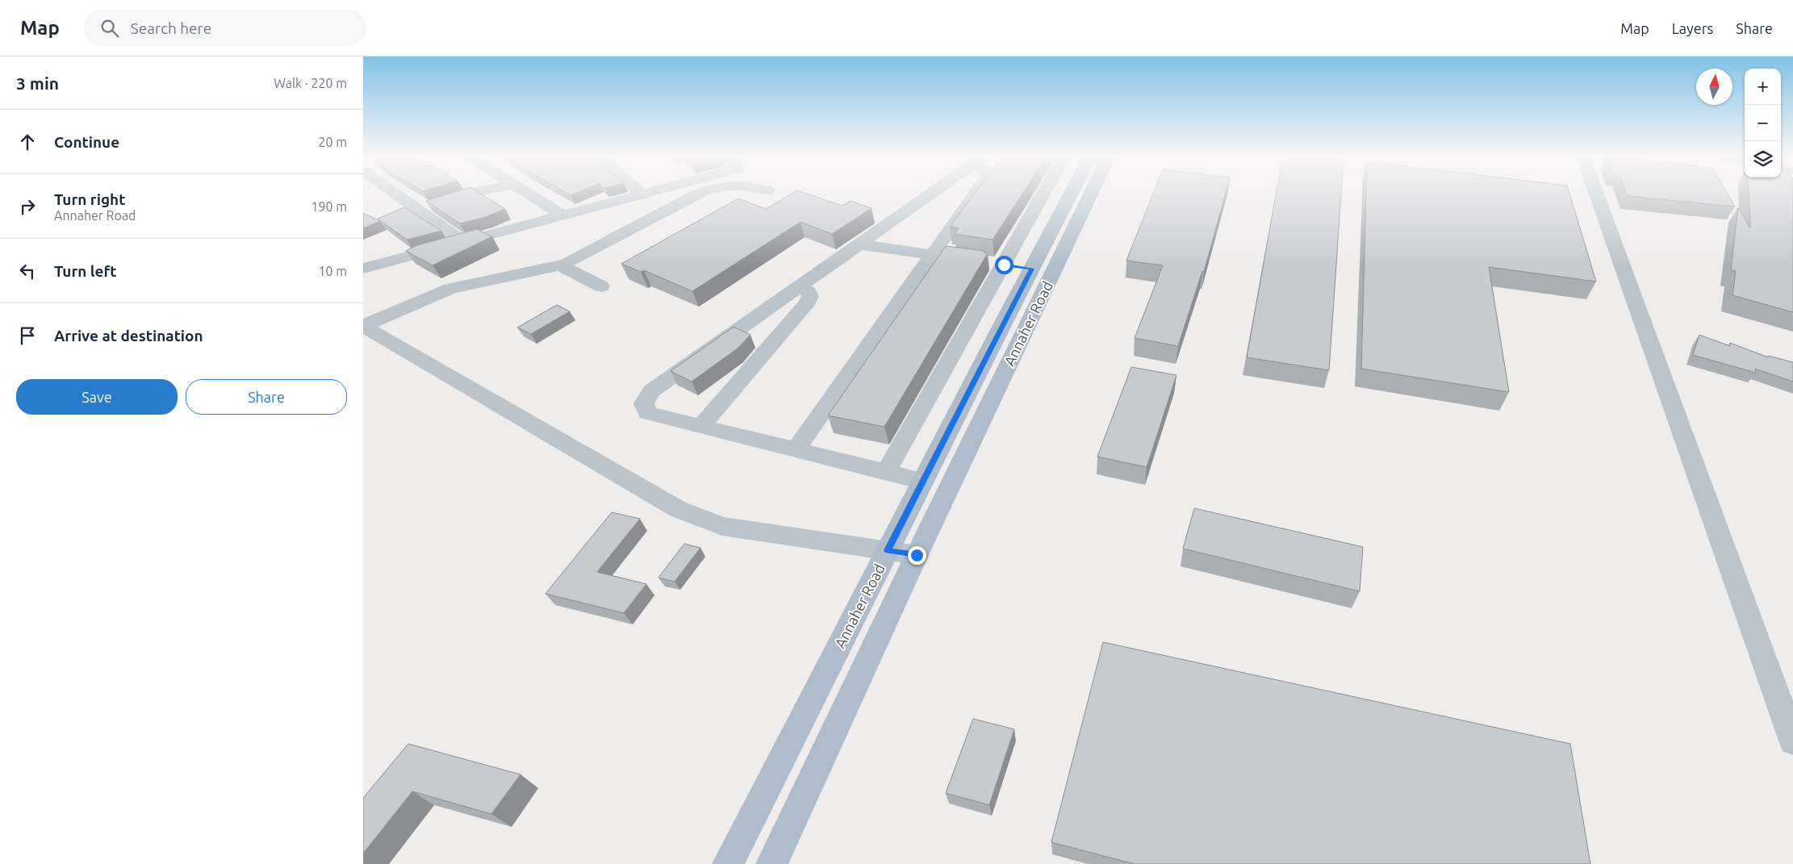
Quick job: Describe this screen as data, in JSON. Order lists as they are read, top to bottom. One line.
{"streets":{"main road":["Annaher Road"]},"north":"top","page":{"header":"Map","search":"Search here","nav":["Map","Layers","Share"],"heading":["3 min","Walk · 220 m"],"map_buttons":["+","−"],"list":[["Continue","20 m"],["Turn right","Annaher Road","190 m"],["Turn left","10 m"],"Arrive at destination"],"buttons":["Save","Share"]}}
